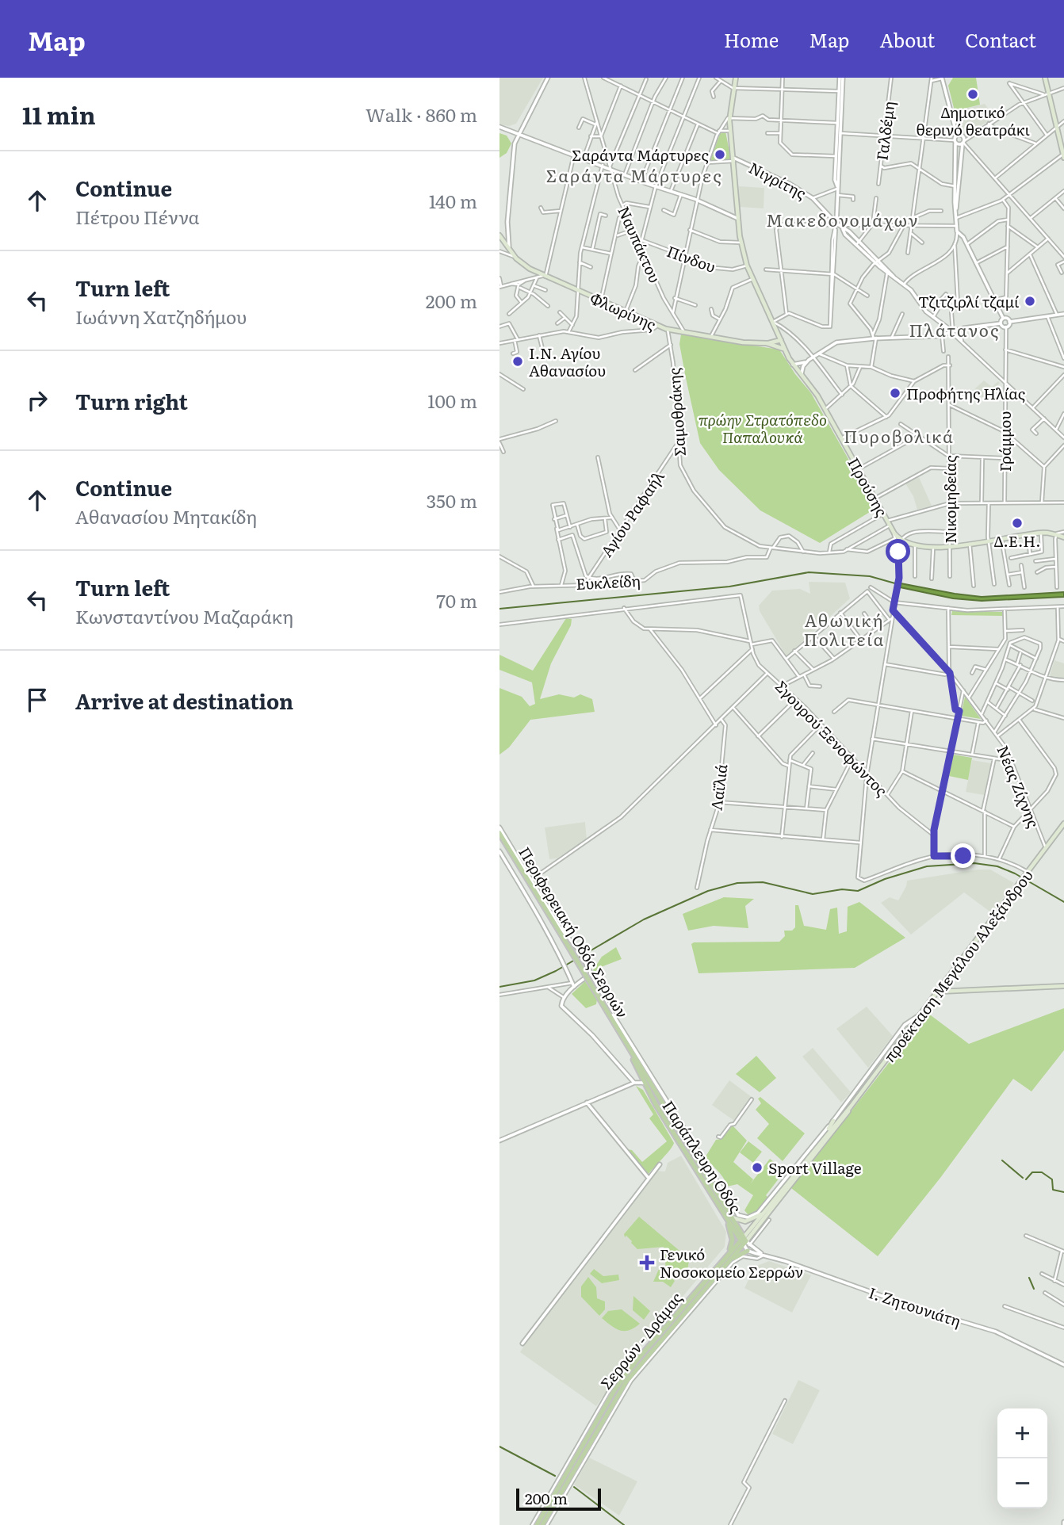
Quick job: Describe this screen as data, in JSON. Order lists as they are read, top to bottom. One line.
{"streets":{"main road":["Φλωρίνης","Προύσης","Περιφερειακή Οδός Σερρών","προέκταση Μεγάλου Αλεξάνδρου","Σερρών - Δράμας"],"street":["Γαλδέμη","Νιγρίτης","Ναυπάκτου","Πίνδου","Σαμοθράκης","Γράμμου","Νικομηδείας","Αγίου Ραφαήλ","Ευκλείδη","Σγουρού Ξενοφώντος","Νέας Ζίχνης","Λαϊλιά","Παράπλευρη Οδός","Ι. Ζητουνιάτη"]},"crossings":[["Νιγρίτης","Προύσης"],["Ναυπάκτου","Πίνδου"],["Ναυπάκτου","Φλωρίνης"],["Πίνδου","Προύσης"],["Φλωρίνης","Σαμοθράκης"],["Φλωρίνης","Προύσης"],["Σαμοθράκης","Αγίου Ραφαήλ"],["Σαμοθράκης","Ευκλείδη"],["Προύσης","Νικομηδείας"],["Αγίου Ραφαήλ","Ευκλείδη"],["Νέας Ζίχνης","προέκταση Μεγάλου Αλεξάνδρου"],["Περιφερειακή Οδός Σερρών","προέκταση Μεγάλου Αλεξάνδρου"],["Περιφερειακή Οδός Σερρών","Ι. Ζητουνιάτη"],["Περιφερειακή Οδός Σερρών","Σερρών - Δράμας"],["προέκταση Μεγάλου Αλεξάνδρου","Παράπλευρη Οδός"],["προέκταση Μεγάλου Αλεξάνδρου","Ι. Ζητουνιάτη"],["προέκταση Μεγάλου Αλεξάνδρου","Σερρών - Δράμας"],["Ι. Ζητουνιάτη","Σερρών - Δράμας"]],"districts":["Σαράντα Μάρτυρες","Μακεδονομάχων","Πλάτανος","Πυροβολικά","Αθωνική Πολιτεία"],"parks":["πρώην Στρατόπεδο Παπαλουκά"],"places":{"other":["Δημοτικό θερινό θεατράκι","Σαράντα Μάρτυρες","Τζιτζιρλί τζαμί","Ι.Ν. Αγίου Αθανασίου","Προφήτης Ηλίας","Δ.Ε.Η.","Sport Village"],"health":["Γενικό Νοσοκομείο Σερρών"]},"scale_bar":"200 m","page":{"header":"Map","nav":["Home","Map","About","Contact"],"heading":["11 min","Walk · 860 m"],"list":[["Continue","Πέτρου Πέννα","140 m"],["Turn left","Ιωάννη Χατζηδήμου","200 m"],["Turn right","100 m"],["Continue","Αθανασίου Μητακίδη","350 m"],["Turn left","Κωνσταντίνου Μαζαράκη","70 m"],"Arrive at destination"],"map_buttons":["+","−"],"scale":"200 m"}}
